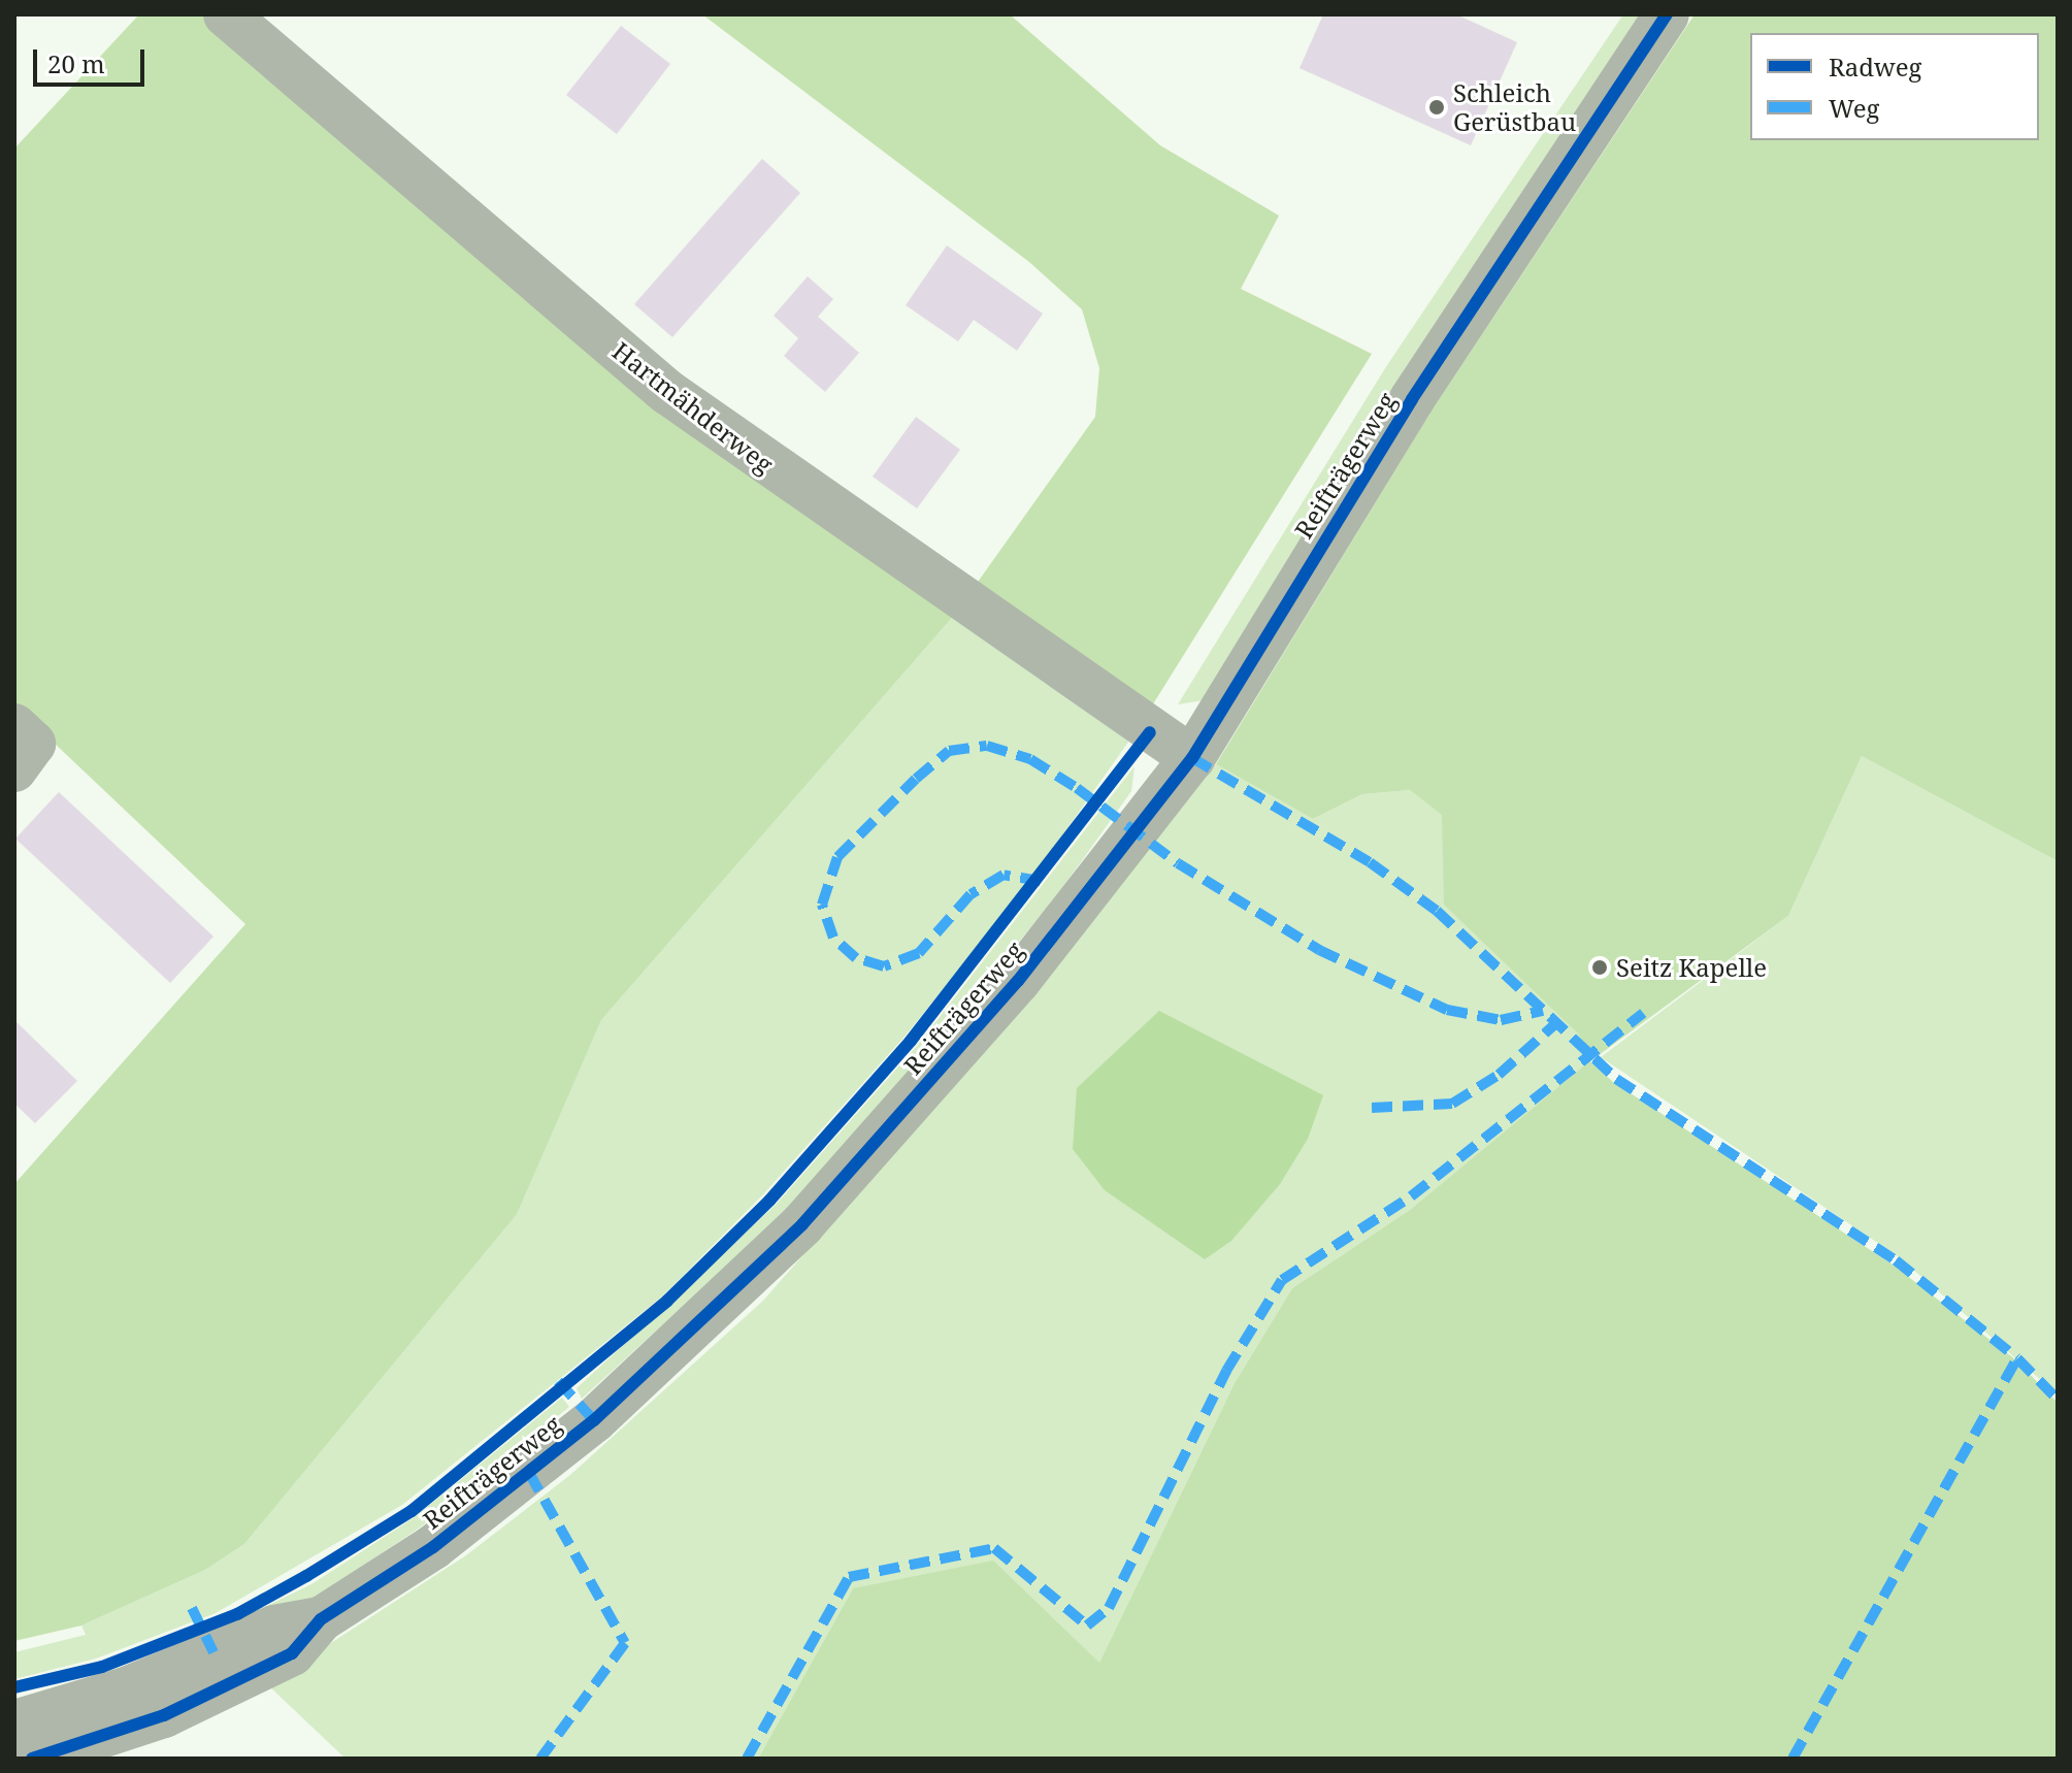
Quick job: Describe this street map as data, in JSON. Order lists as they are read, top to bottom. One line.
{"streets":{"street":["Hartmähderweg","Reifträgerweg"]},"crossings":[["Hartmähderweg","Reifträgerweg"]],"places":["Schleich Gerüstbau","Seitz Kapelle"],"legend":["Radweg","Weg"],"scale_bar":"20 m"}
